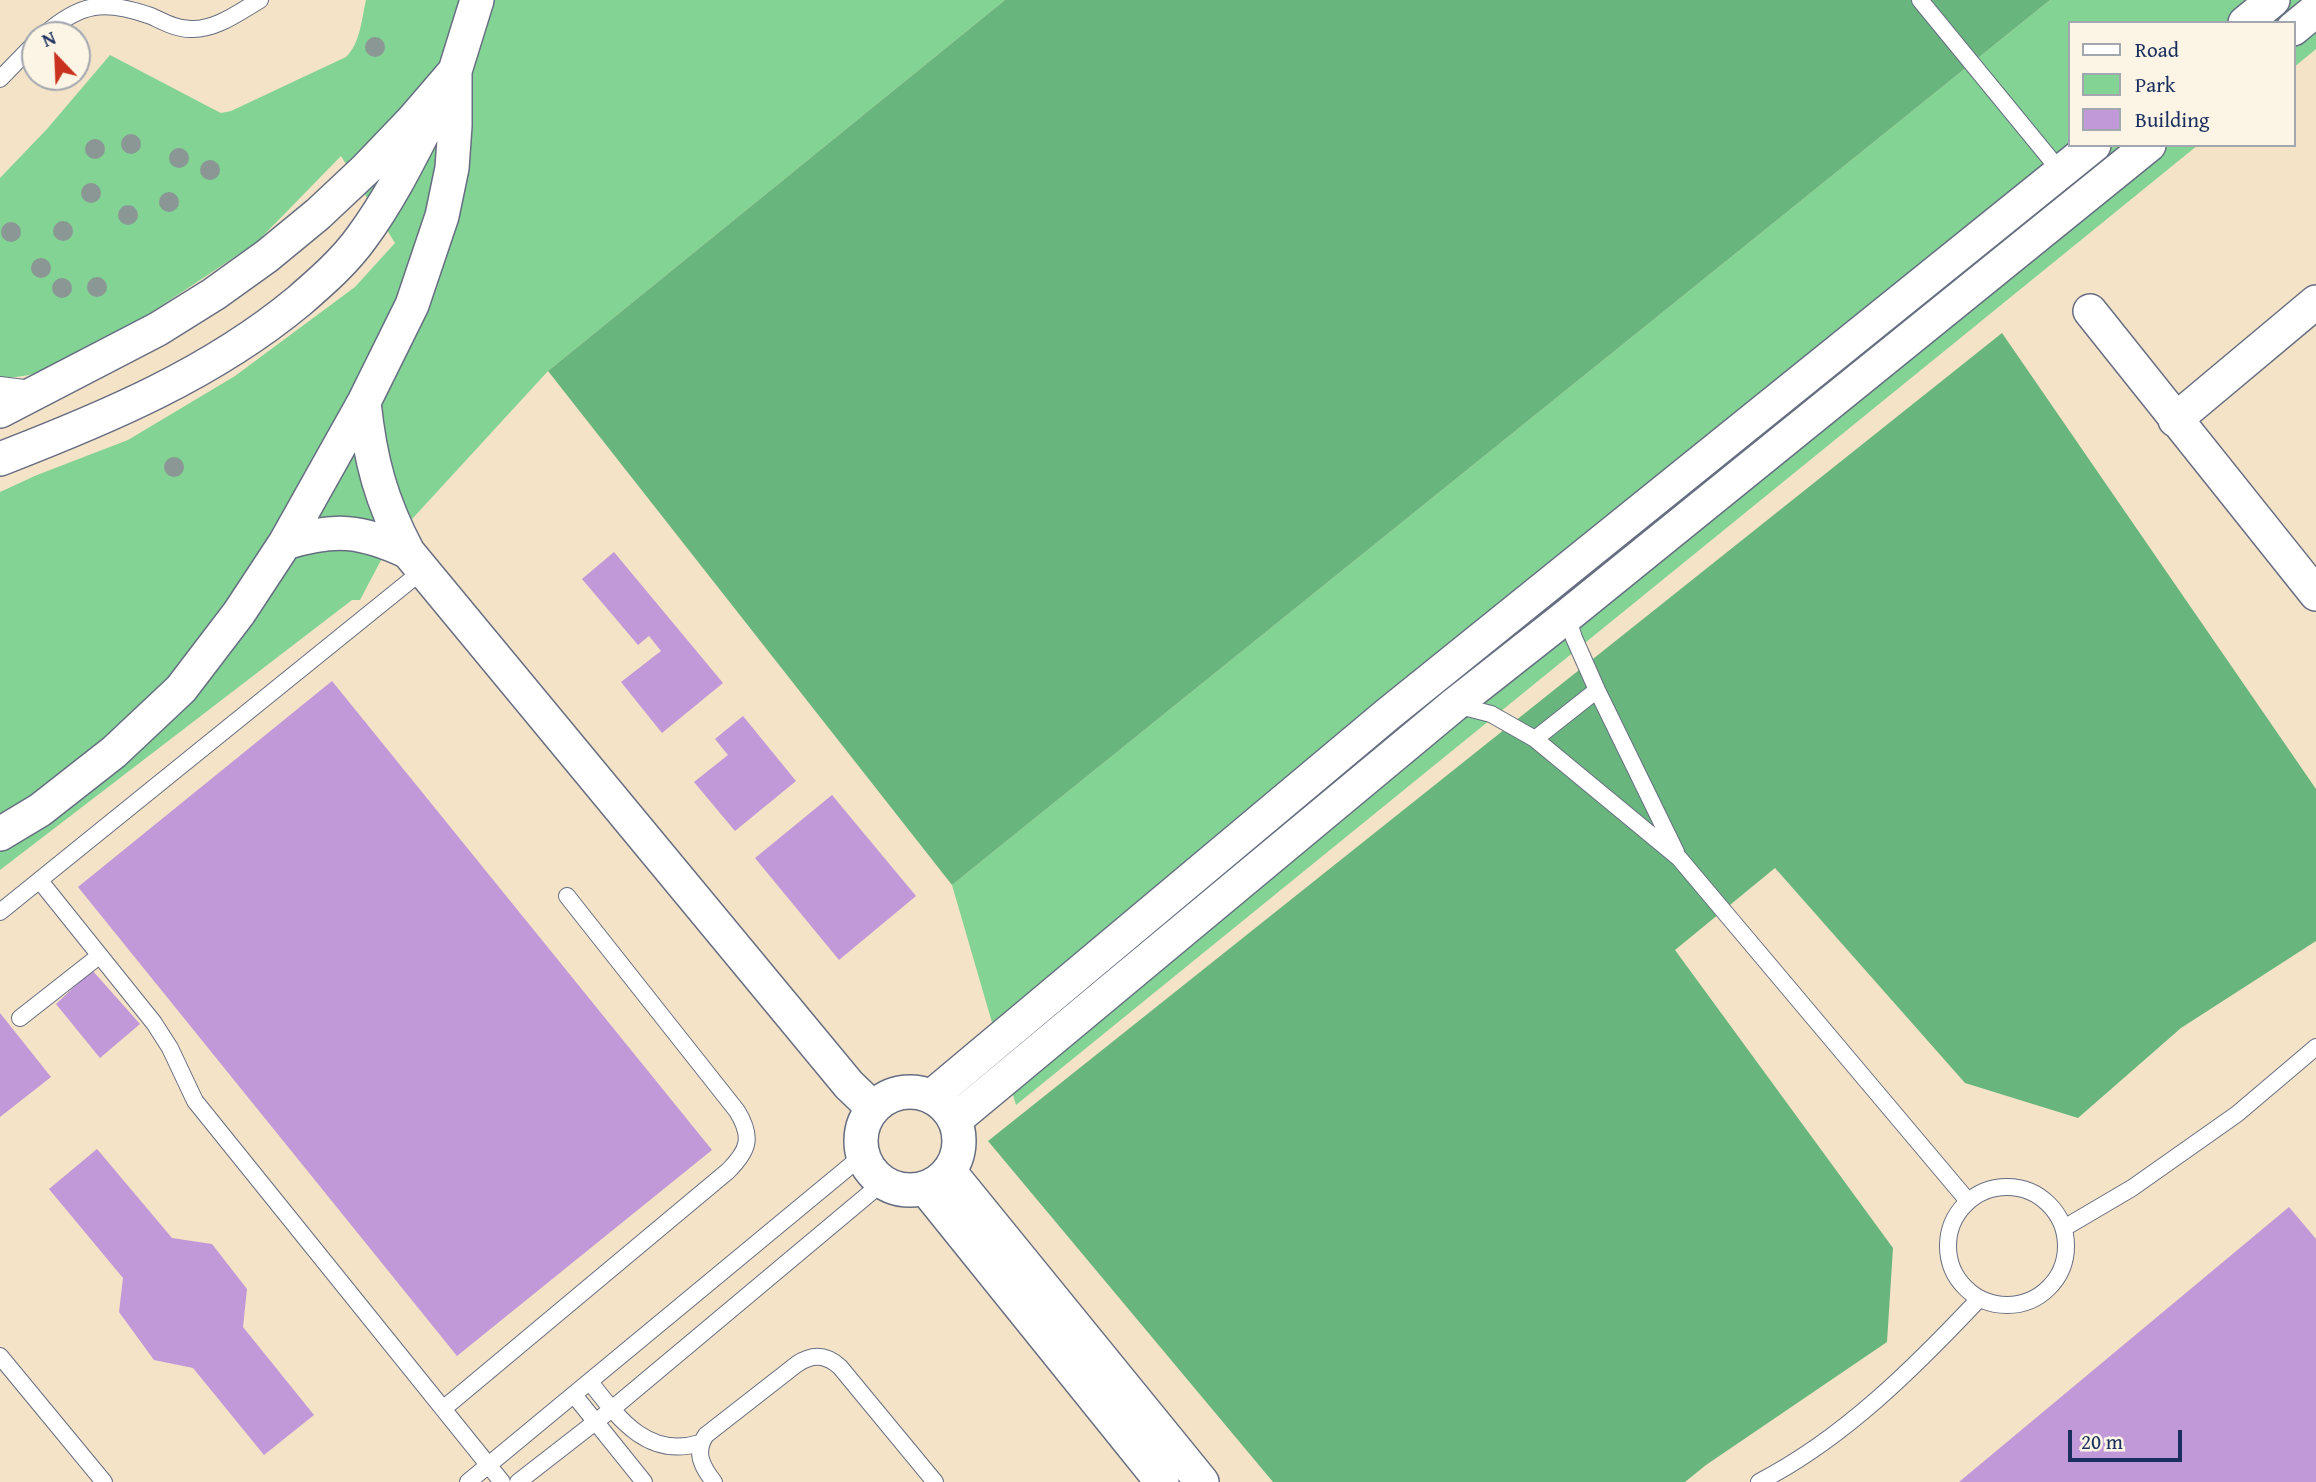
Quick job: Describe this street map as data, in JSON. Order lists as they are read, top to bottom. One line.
{"legend":["Road","Park","Building"],"scale_bar":"20 m","north":"top left"}
